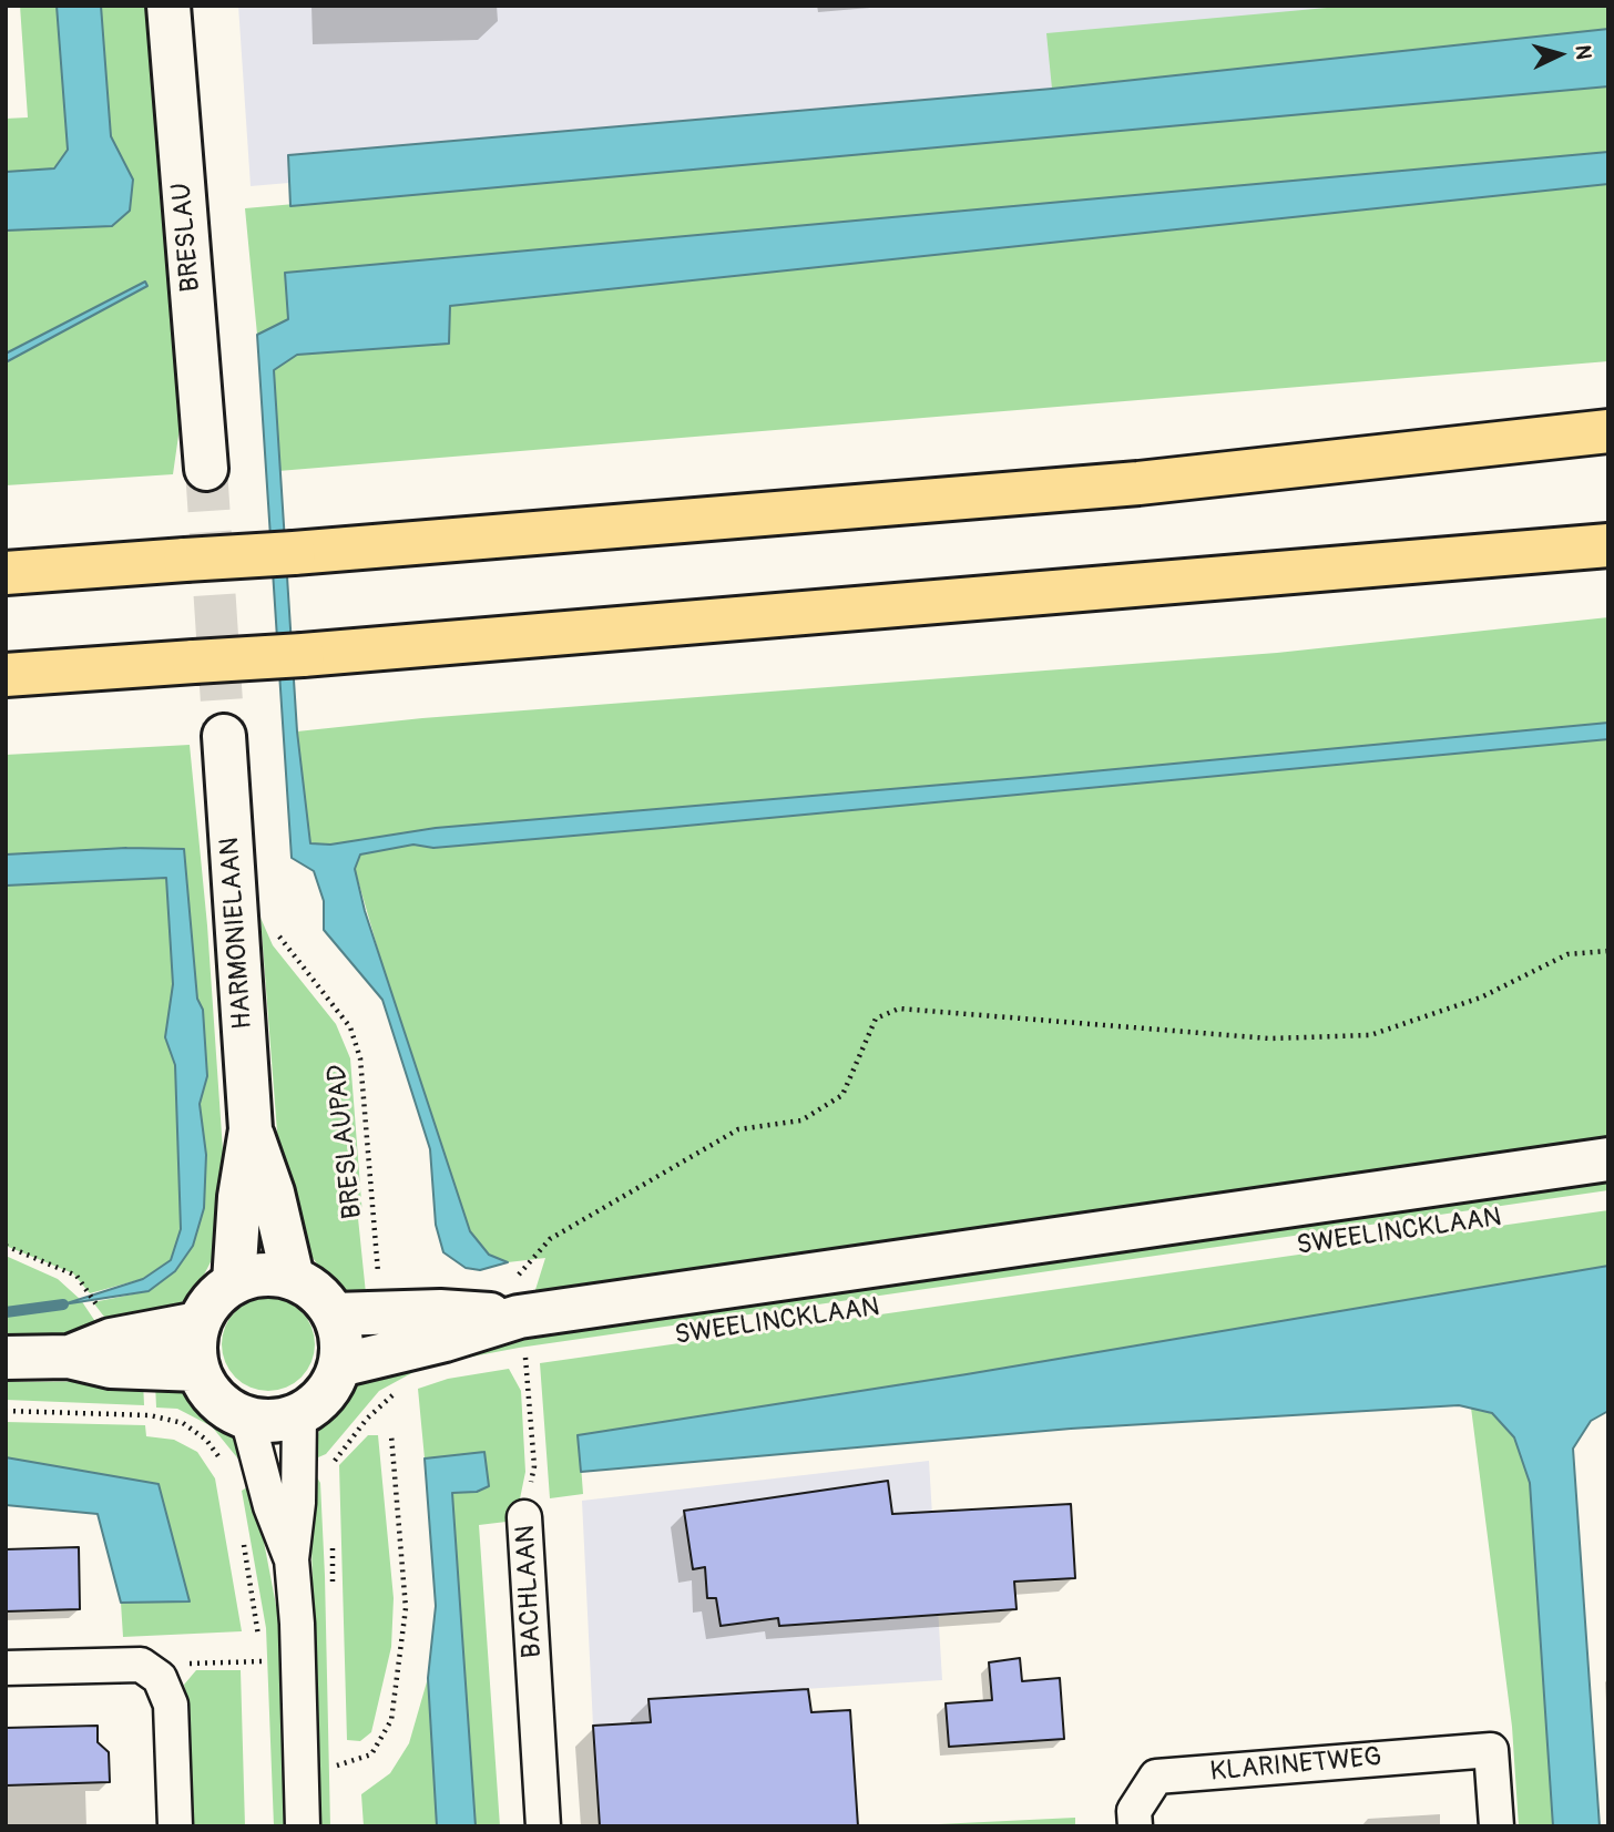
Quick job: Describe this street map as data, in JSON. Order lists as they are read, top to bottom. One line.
{"streets":{"main road":["BRESLAU","HARMONIELAAN","SWEELINCKLAAN"],"street":["BACHLAAN","KLARINETWEG"],"path":["BRESLAUPAD"]},"crossings":[["HARMONIELAAN","SWEELINCKLAAN"]],"north":"right"}
